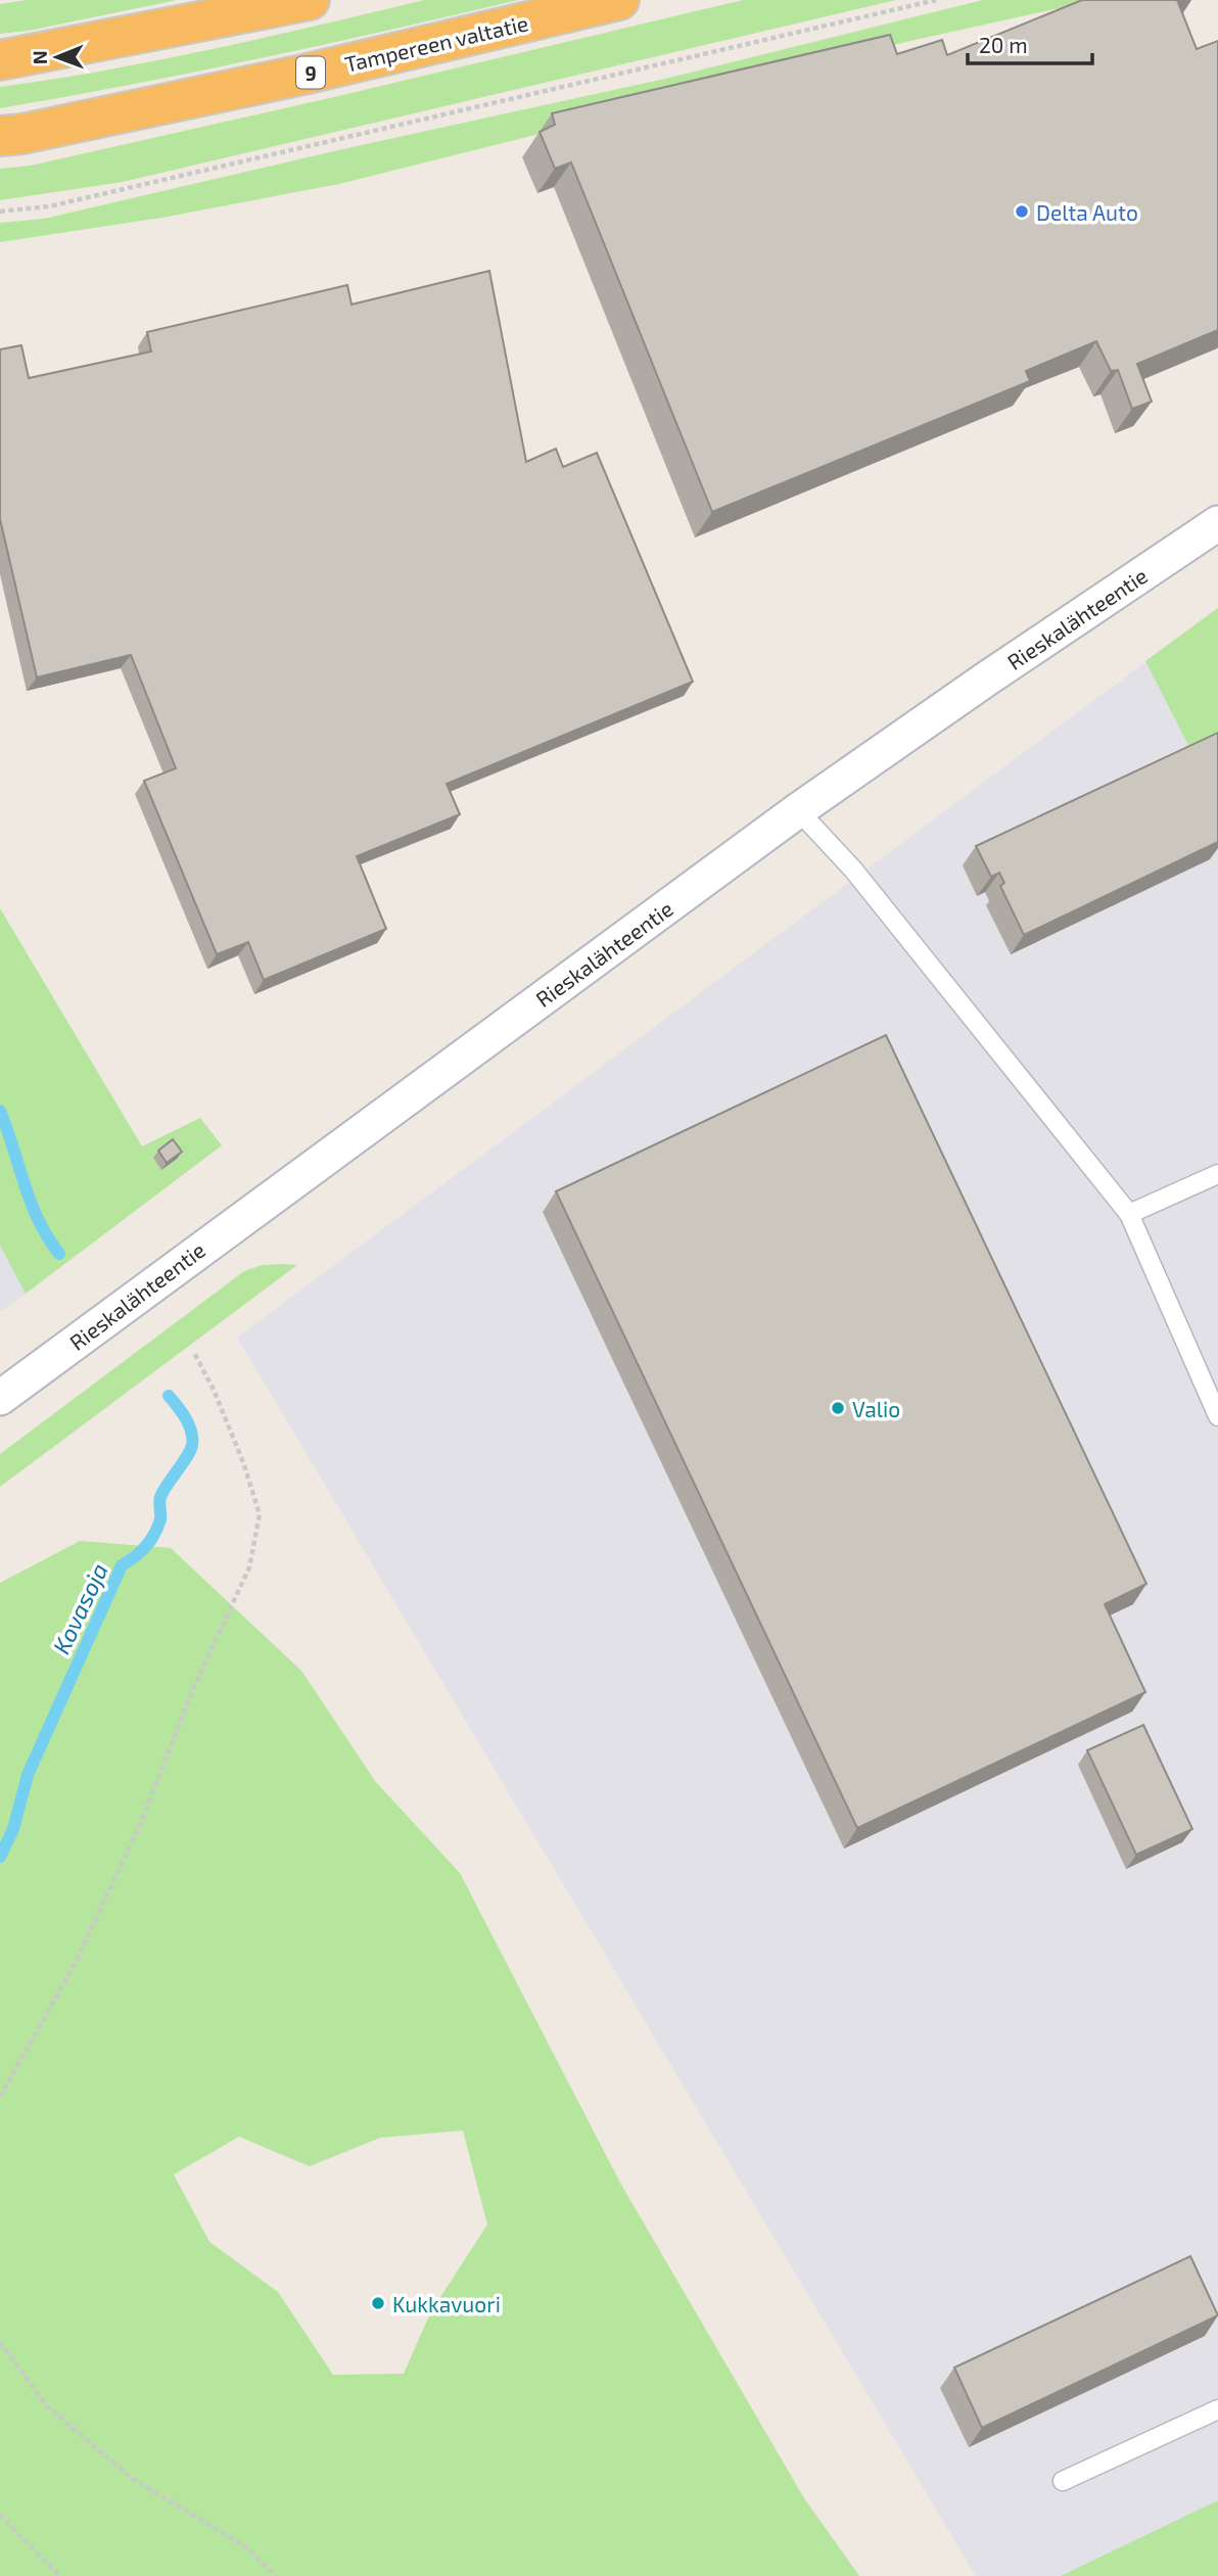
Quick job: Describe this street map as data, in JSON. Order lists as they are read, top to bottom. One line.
{"streets":{"highway":["Tampereen valtatie","9"],"street":["Rieskalähteentie"]},"water":["Kovasoja"],"places":["Delta Auto","Valio","Kukkavuori"],"scale_bar":"20 m","north":"left"}
